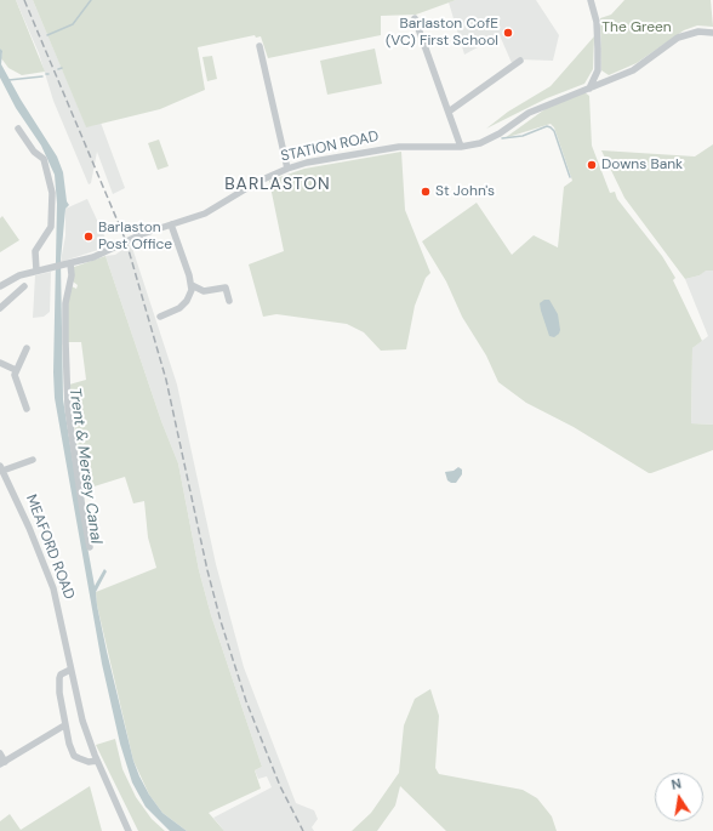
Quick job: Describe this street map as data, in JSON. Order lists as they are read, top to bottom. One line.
{"streets":{"street":["STATION ROAD","MEAFORD ROAD"]},"districts":["BARLASTON"],"water":["Trent & Mersey Canal"],"parks":["The Green"],"places":["Barlaston CofE (VC) First School","Downs Bank","St John's","Barlaston Post Office"],"north":"top"}
